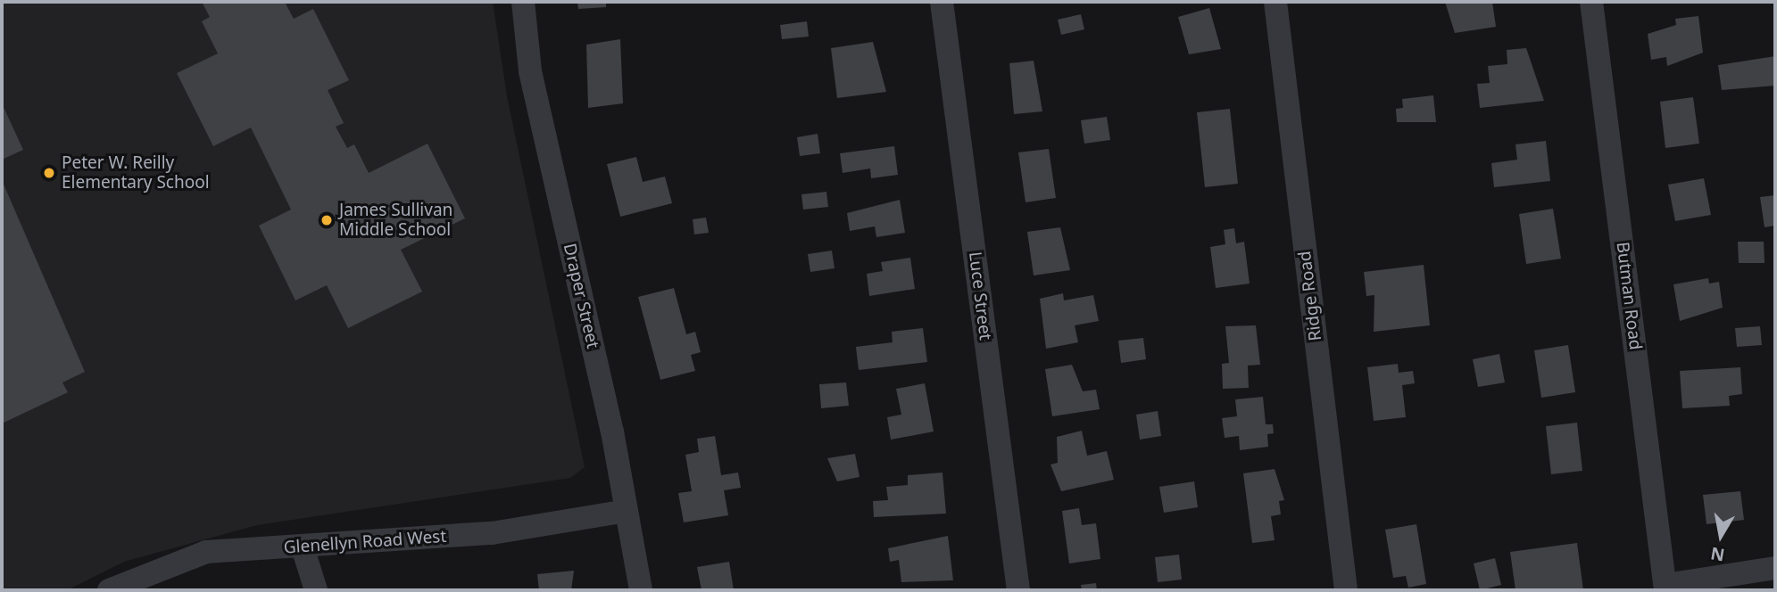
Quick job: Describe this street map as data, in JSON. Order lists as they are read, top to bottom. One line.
{"streets":{"street":["Draper Street","Luce Street","Ridge Road","Butman Road","Glenellyn Road West"]},"crossings":[["Draper Street","Glenellyn Road West"]],"places":["Peter W. Reilly Elementary School","James Sullivan Middle School"],"north":"bottom"}
